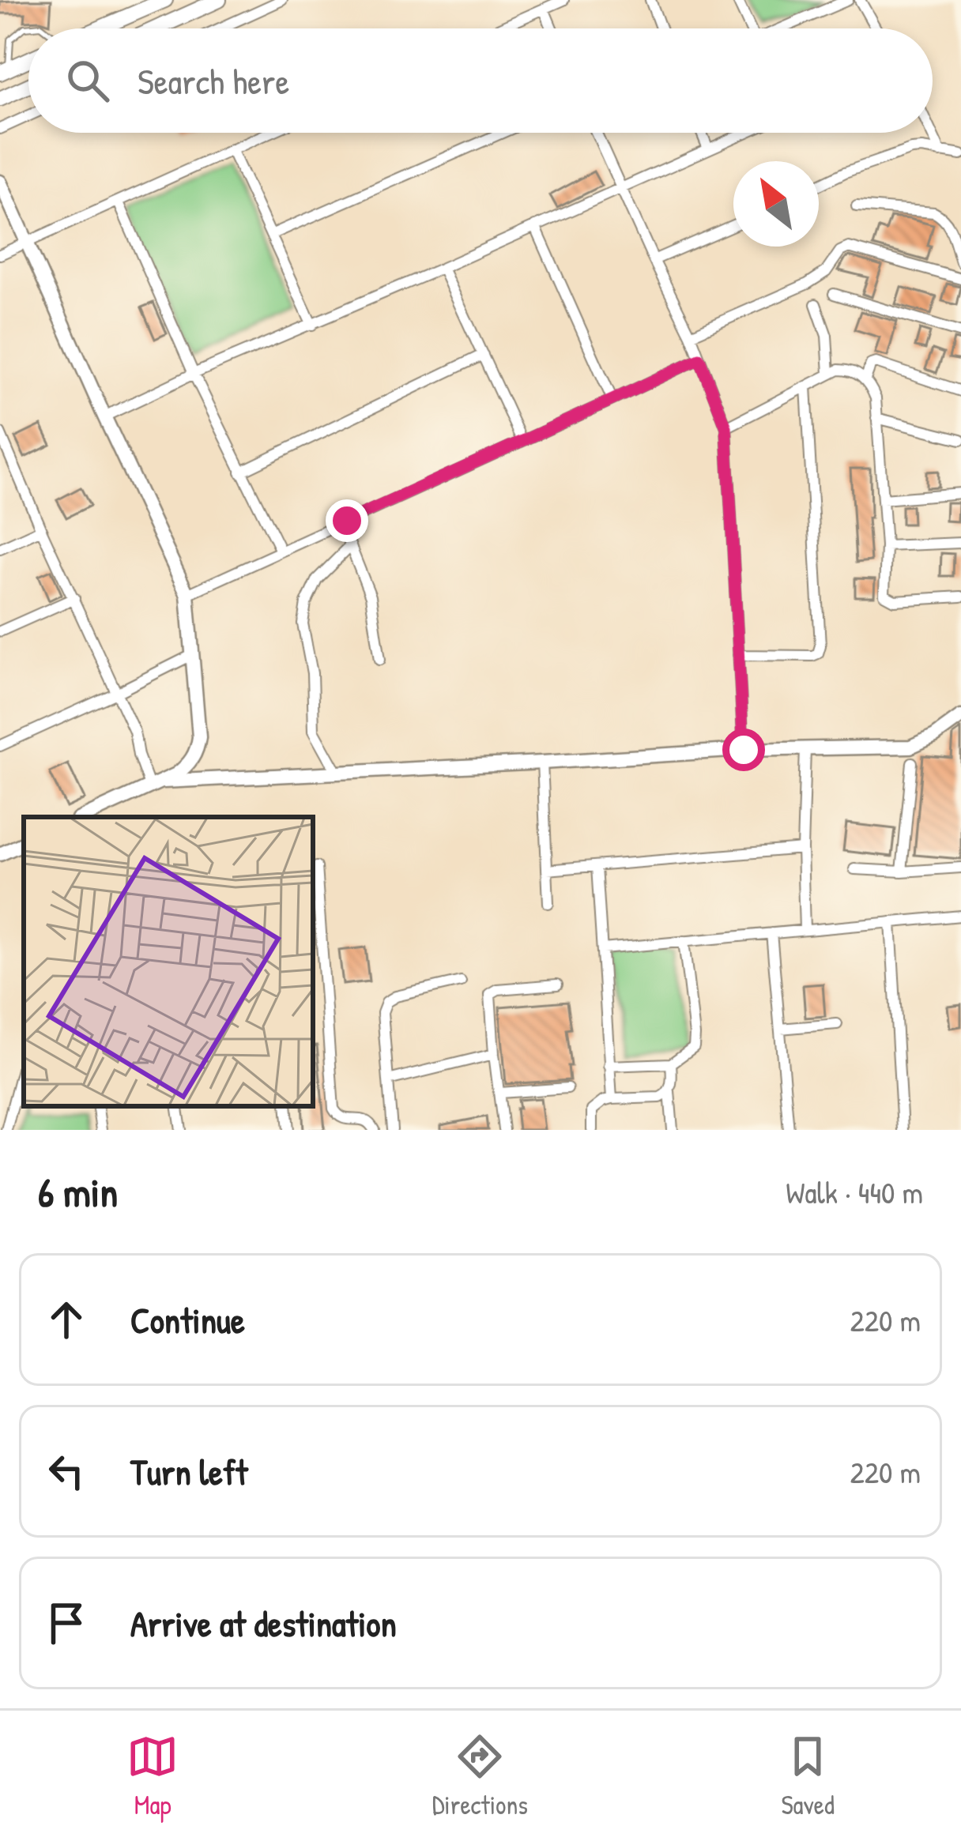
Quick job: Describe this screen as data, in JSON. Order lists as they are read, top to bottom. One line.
{"north":"top left","page":{"search":"Search here","heading":["6 min","Walk · 440 m"],"list":[["Continue","220 m"],["Turn left","220 m"],"Arrive at destination"],"nav":["Map","Directions","Saved"]}}
